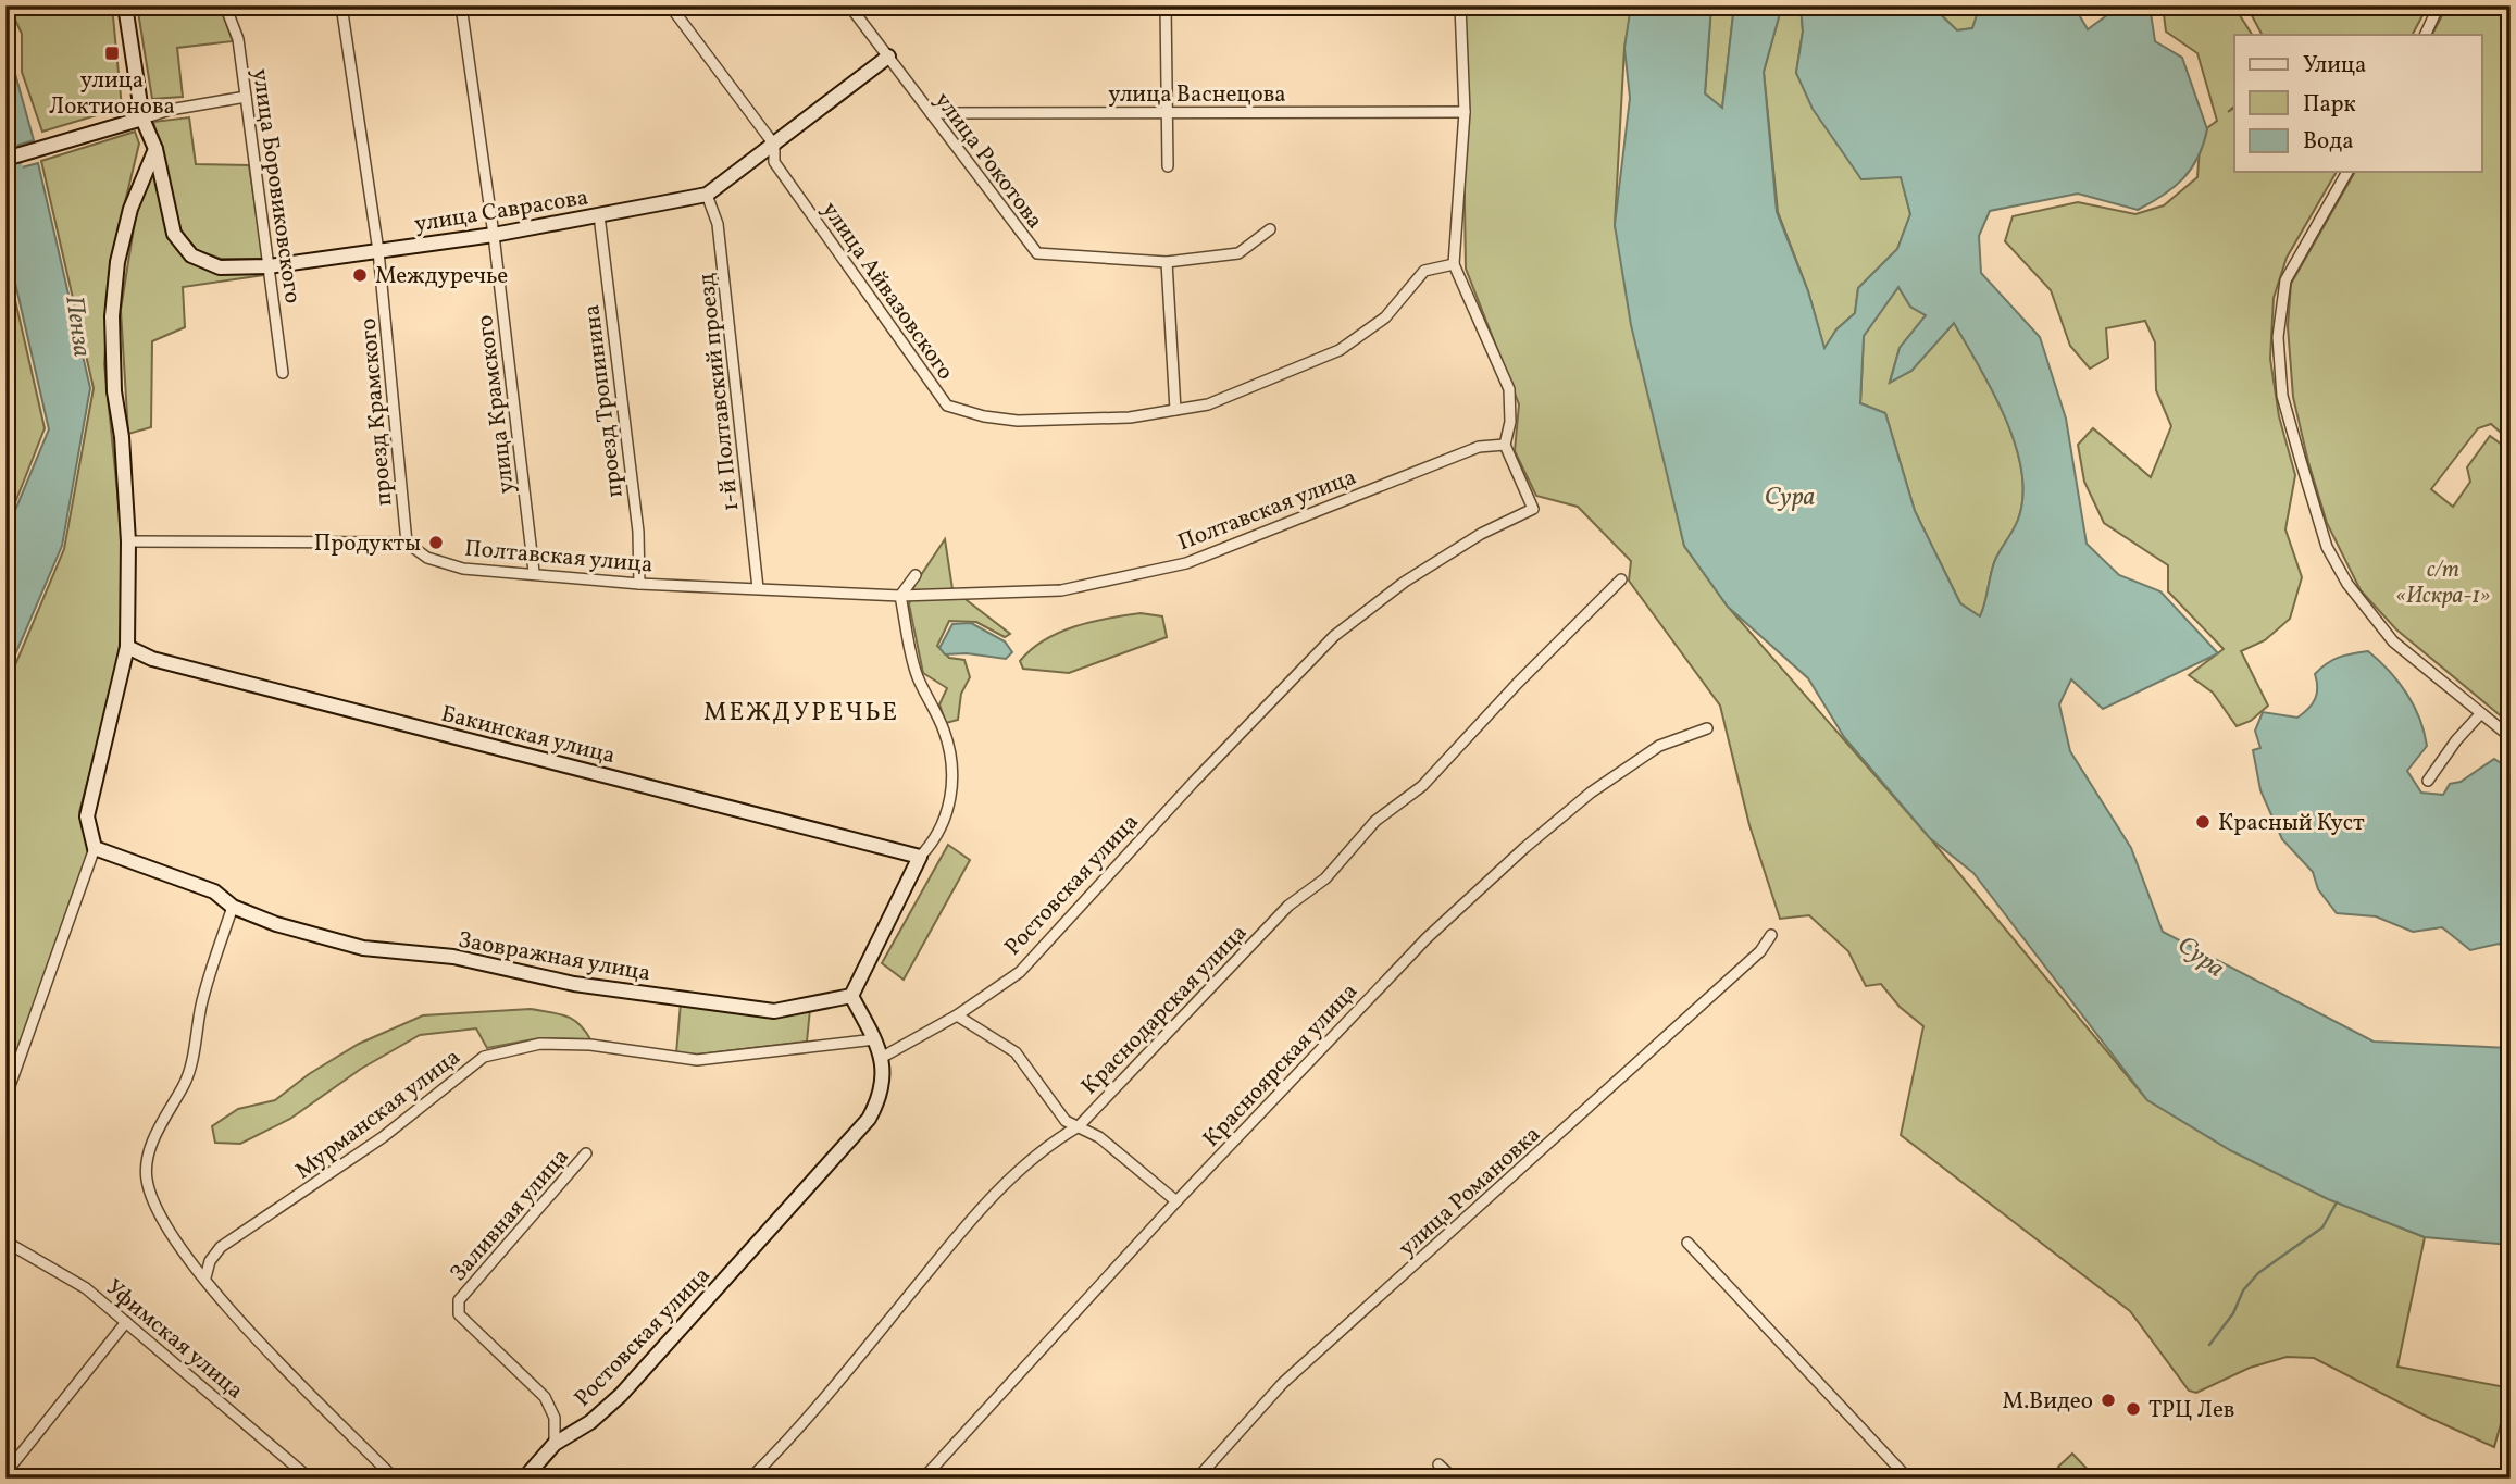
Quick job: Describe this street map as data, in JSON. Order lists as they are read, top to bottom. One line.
{"streets":{"street":["улица Васнецова","улица Рокотова","улица Боровиковского","улица Саврасова","улица Айвазовского","1-й Полтавский проезд","проезд Тропинина","улица Крамского","проезд Крамского","Полтавская улица","Бакинская улица","Ростовская улица","Заовражная улица","Краснодарская улица","Красноярская улица","Мурманская улица","улица Романовка","Заливная улица","Уфимская улица"]},"crossings":[["улица Васнецова","улица Рокотова"],["улица Рокотова","улица Саврасова"],["улица Боровиковского","улица Саврасова"],["улица Саврасова","улица Айвазовского"],["улица Саврасова","1-й Полтавский проезд"],["улица Саврасова","проезд Тропинина"],["улица Саврасова","улица Крамского"],["улица Саврасова","проезд Крамского"],["1-й Полтавский проезд","Полтавская улица"],["проезд Тропинина","Полтавская улица"],["улица Крамского","Полтавская улица"],["проезд Крамского","Полтавская улица"],["Полтавская улица","Ростовская улица"],["Ростовская улица","Заливная улица"]],"districts":["МЕЖДУРЕЧЬЕ"],"water":["Пенза","Сура"],"parks":["с/т «Искра-1»"],"places":{"transit":["улица Локтионова"],"other":["Междуречье","Продукты","Красный Куст","М.Видео","ТРЦ Лев"]},"legend":["Улица","Парк","Вода"]}
